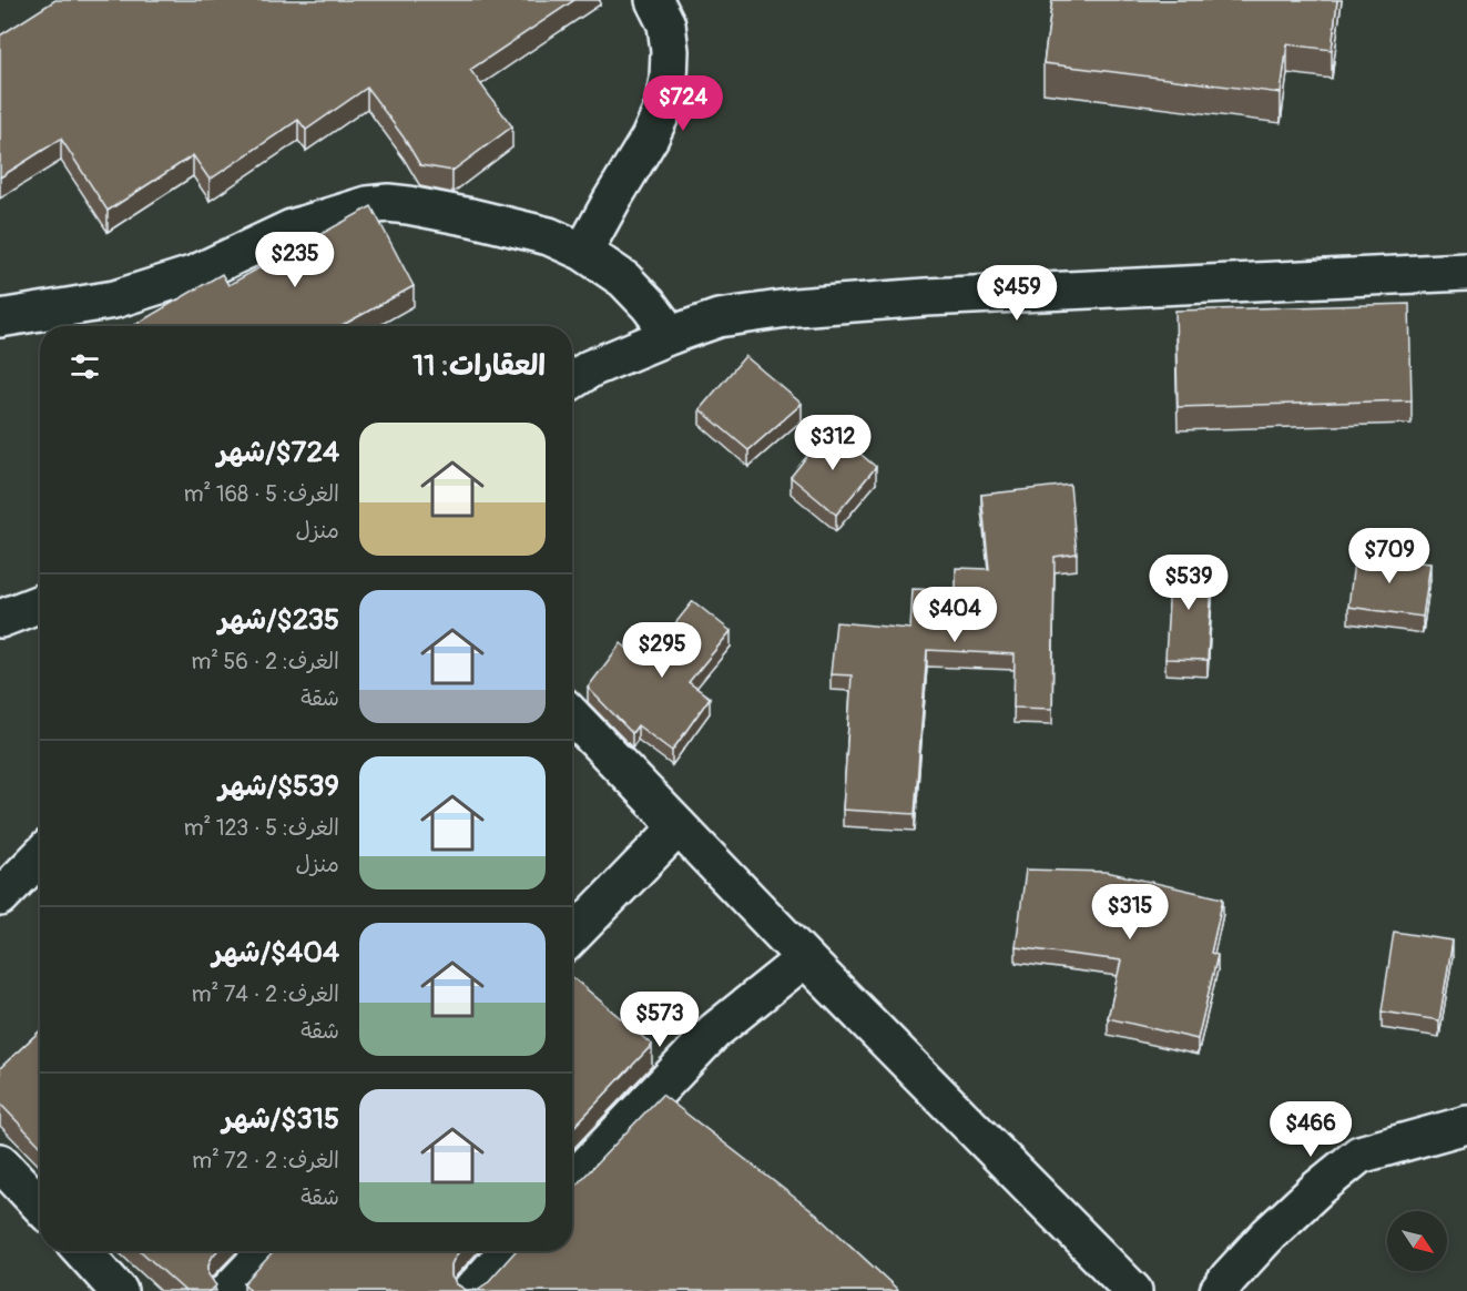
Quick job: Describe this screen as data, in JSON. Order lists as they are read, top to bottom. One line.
{"north":"bottom right","page":{"price":["$724","$235","$459","$312","$709","$539","$404","$295","$315","$573","$466"],"heading":"العقارات: 11","list":[{"name":"$724/شهر","note":"الغرف: 5 · 168 m² · منزل"},{"name":"$235/شهر","note":"الغرف: 2 · 56 m² · شقة"},{"name":"$539/شهر","note":"الغرف: 5 · 123 m² · منزل"},{"name":"$404/شهر","note":"الغرف: 2 · 74 m² · شقة"},{"name":"$315/شهر","note":"الغرف: 2 · 72 m² · شقة"}]}}
